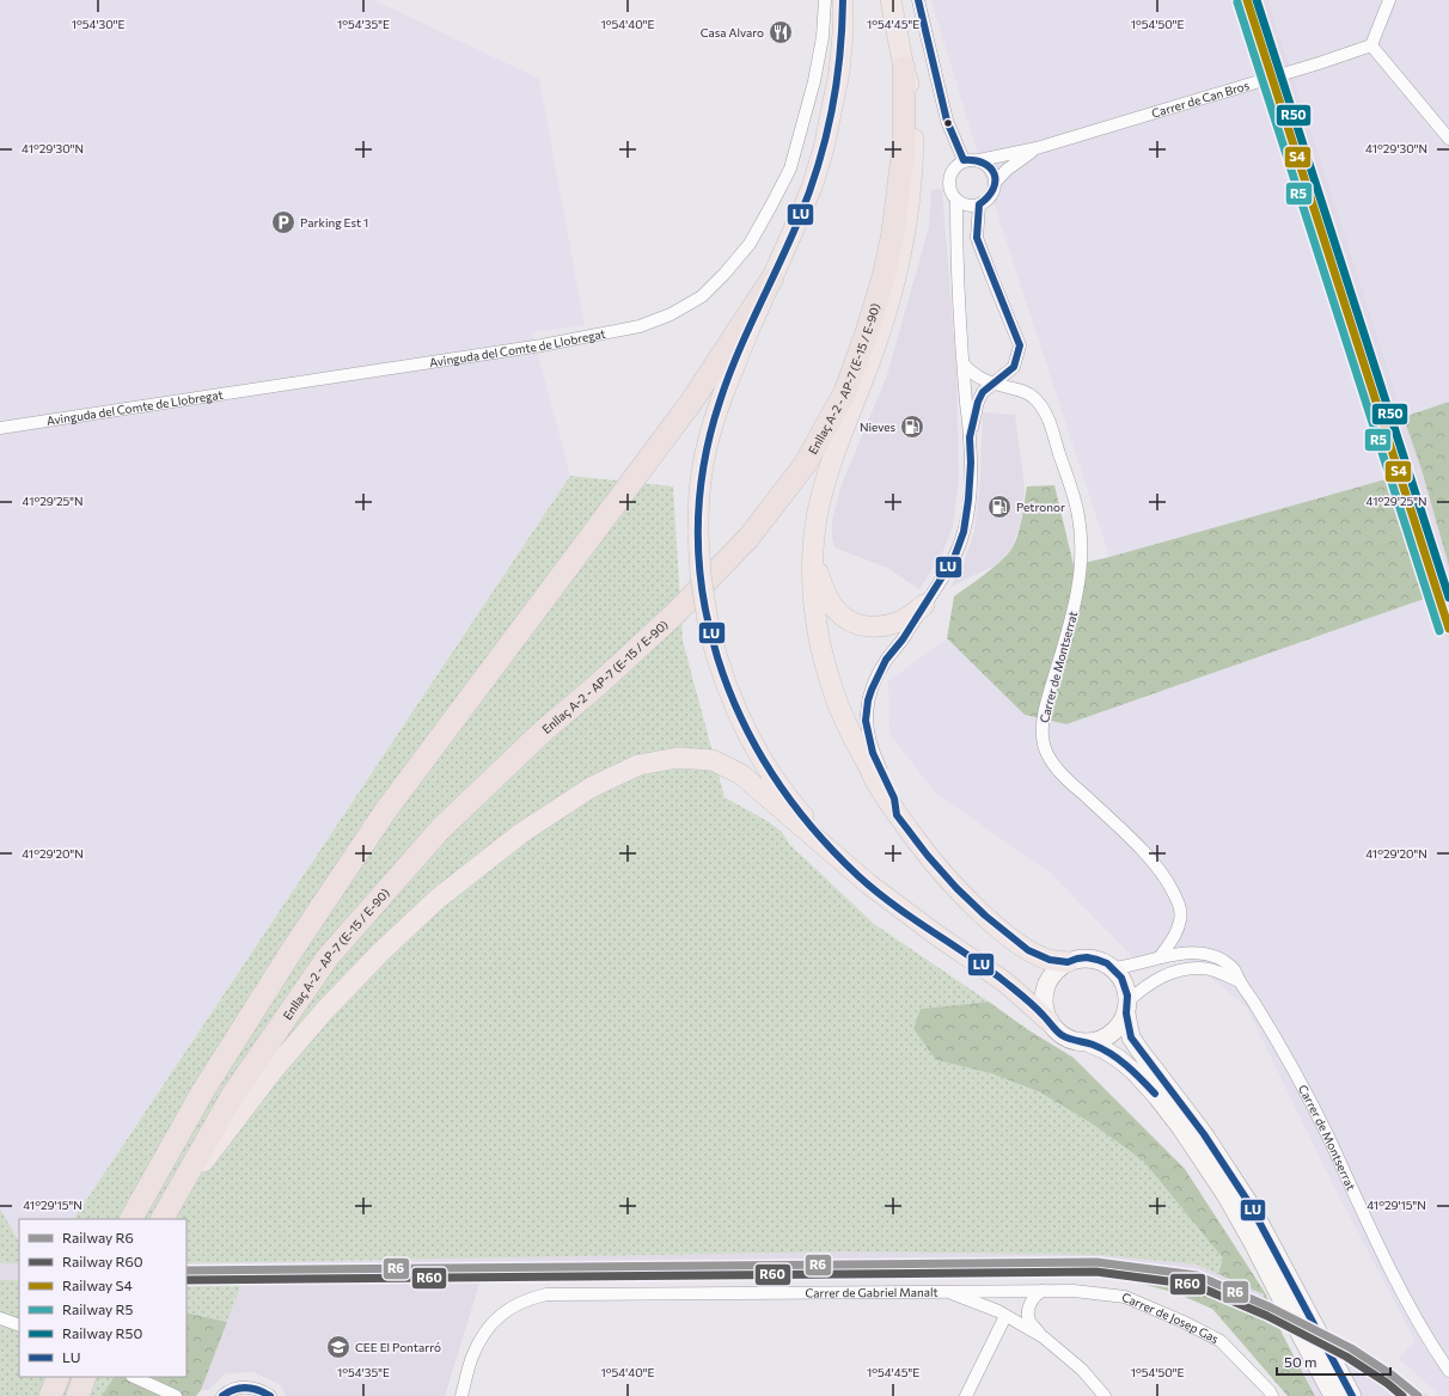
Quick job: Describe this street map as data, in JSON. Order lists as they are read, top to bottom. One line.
{"streets":{"highway":["Enllaç A-2 - AP-7 (E-15 / E-90)"],"street":["Carrer de Can Bros","Avinguda del Comte de Llobregat","Carrer de Montserrat","Carrer de Gabriel Manalt","Carrer de Josep Gas"]},"crossings":[["Carrer de Gabriel Manalt","Carrer de Josep Gas"]],"places":{"restaurant":["Casa Alvaro"],"parking":["Parking Est 1"],"fuel station":["Nieves","Petronor"],"school or university":["CEE El Pontarró"]},"lines":["rail line S4","rail line R50","transit line LU","rail line R5","rail line R6","rail line R60"],"legend":["Railway R6","Railway R60","Railway S4","Railway R5","Railway R50","LU"],"scale_bar":"50 m","coordinates":["1°54'30\"E","1°54'35\"E","1°54'40\"E","1°54'45\"E","1°54'50\"E","41°29'30\"N","41°29'25\"N","41°29'20\"N","41°29'15\"N"]}
